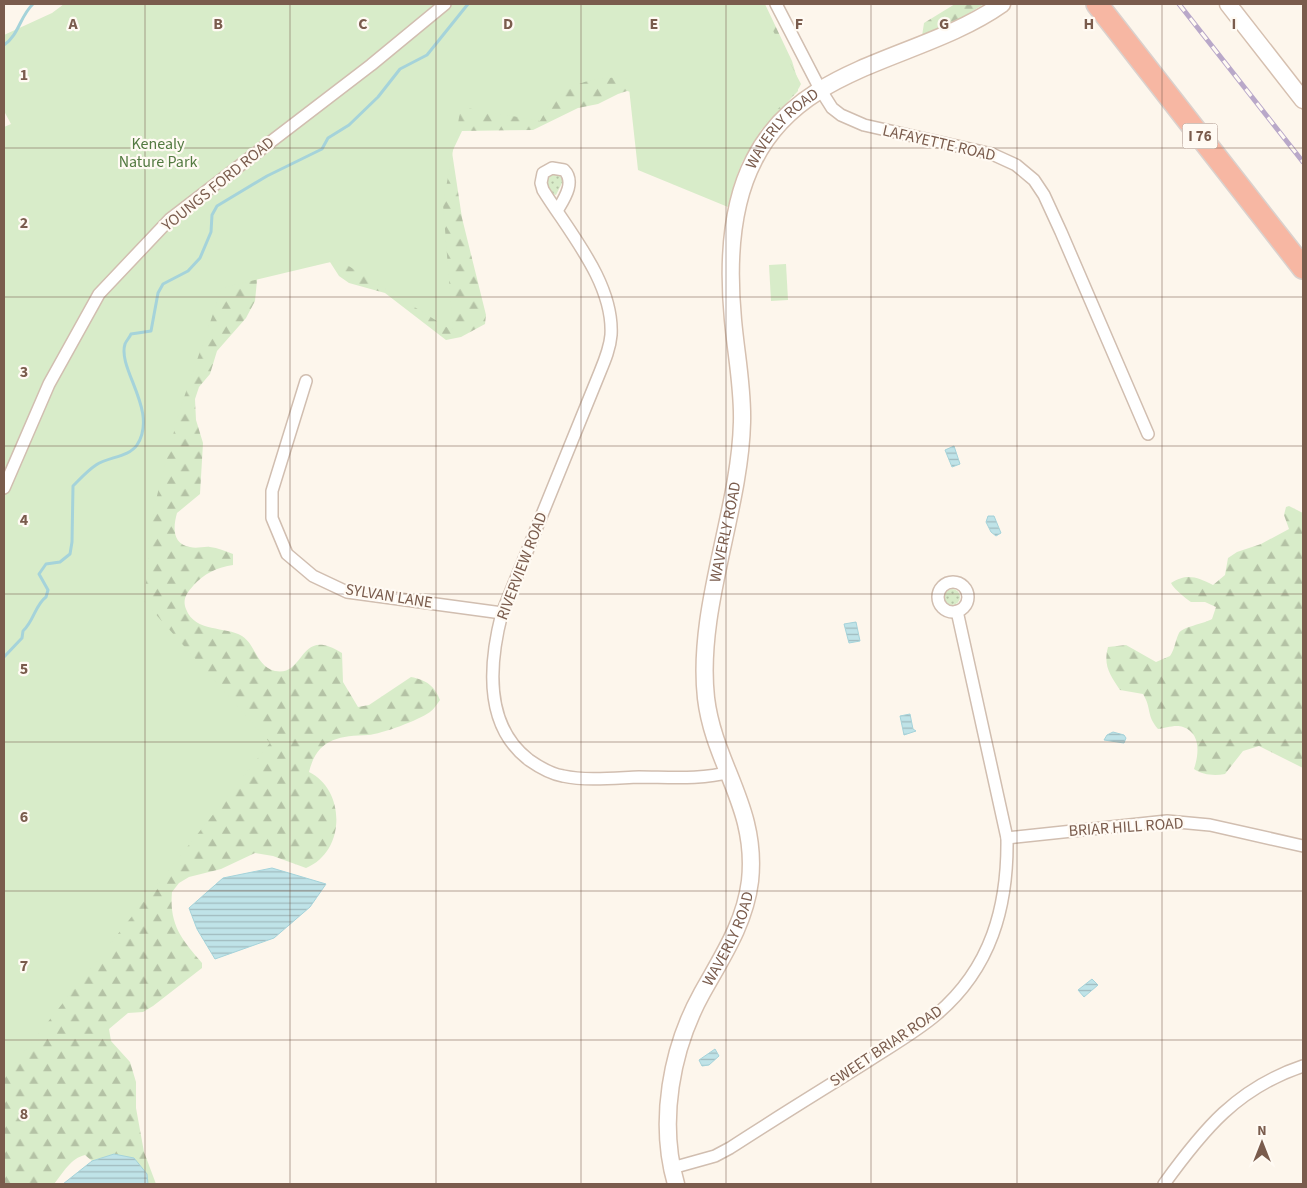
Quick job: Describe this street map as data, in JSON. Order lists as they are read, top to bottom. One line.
{"streets":{"highway":["I 76"],"street":["WAVERLY ROAD","LAFAYETTE ROAD","YOUNGS FORD ROAD","RIVERVIEW ROAD","SYLVAN LANE","BRIAR HILL ROAD","SWEET BRIAR ROAD"]},"crossings":[["WAVERLY ROAD","LAFAYETTE ROAD"],["WAVERLY ROAD","RIVERVIEW ROAD"],["WAVERLY ROAD","SWEET BRIAR ROAD"],["RIVERVIEW ROAD","SYLVAN LANE"],["BRIAR HILL ROAD","SWEET BRIAR ROAD"]],"parks":["Kenealy Nature Park"],"north":"top","grid":{"columns":["A","B","C","D","E","F","G","H","I"],"rows":["1","2","3","4","5","6","7","8"]}}
